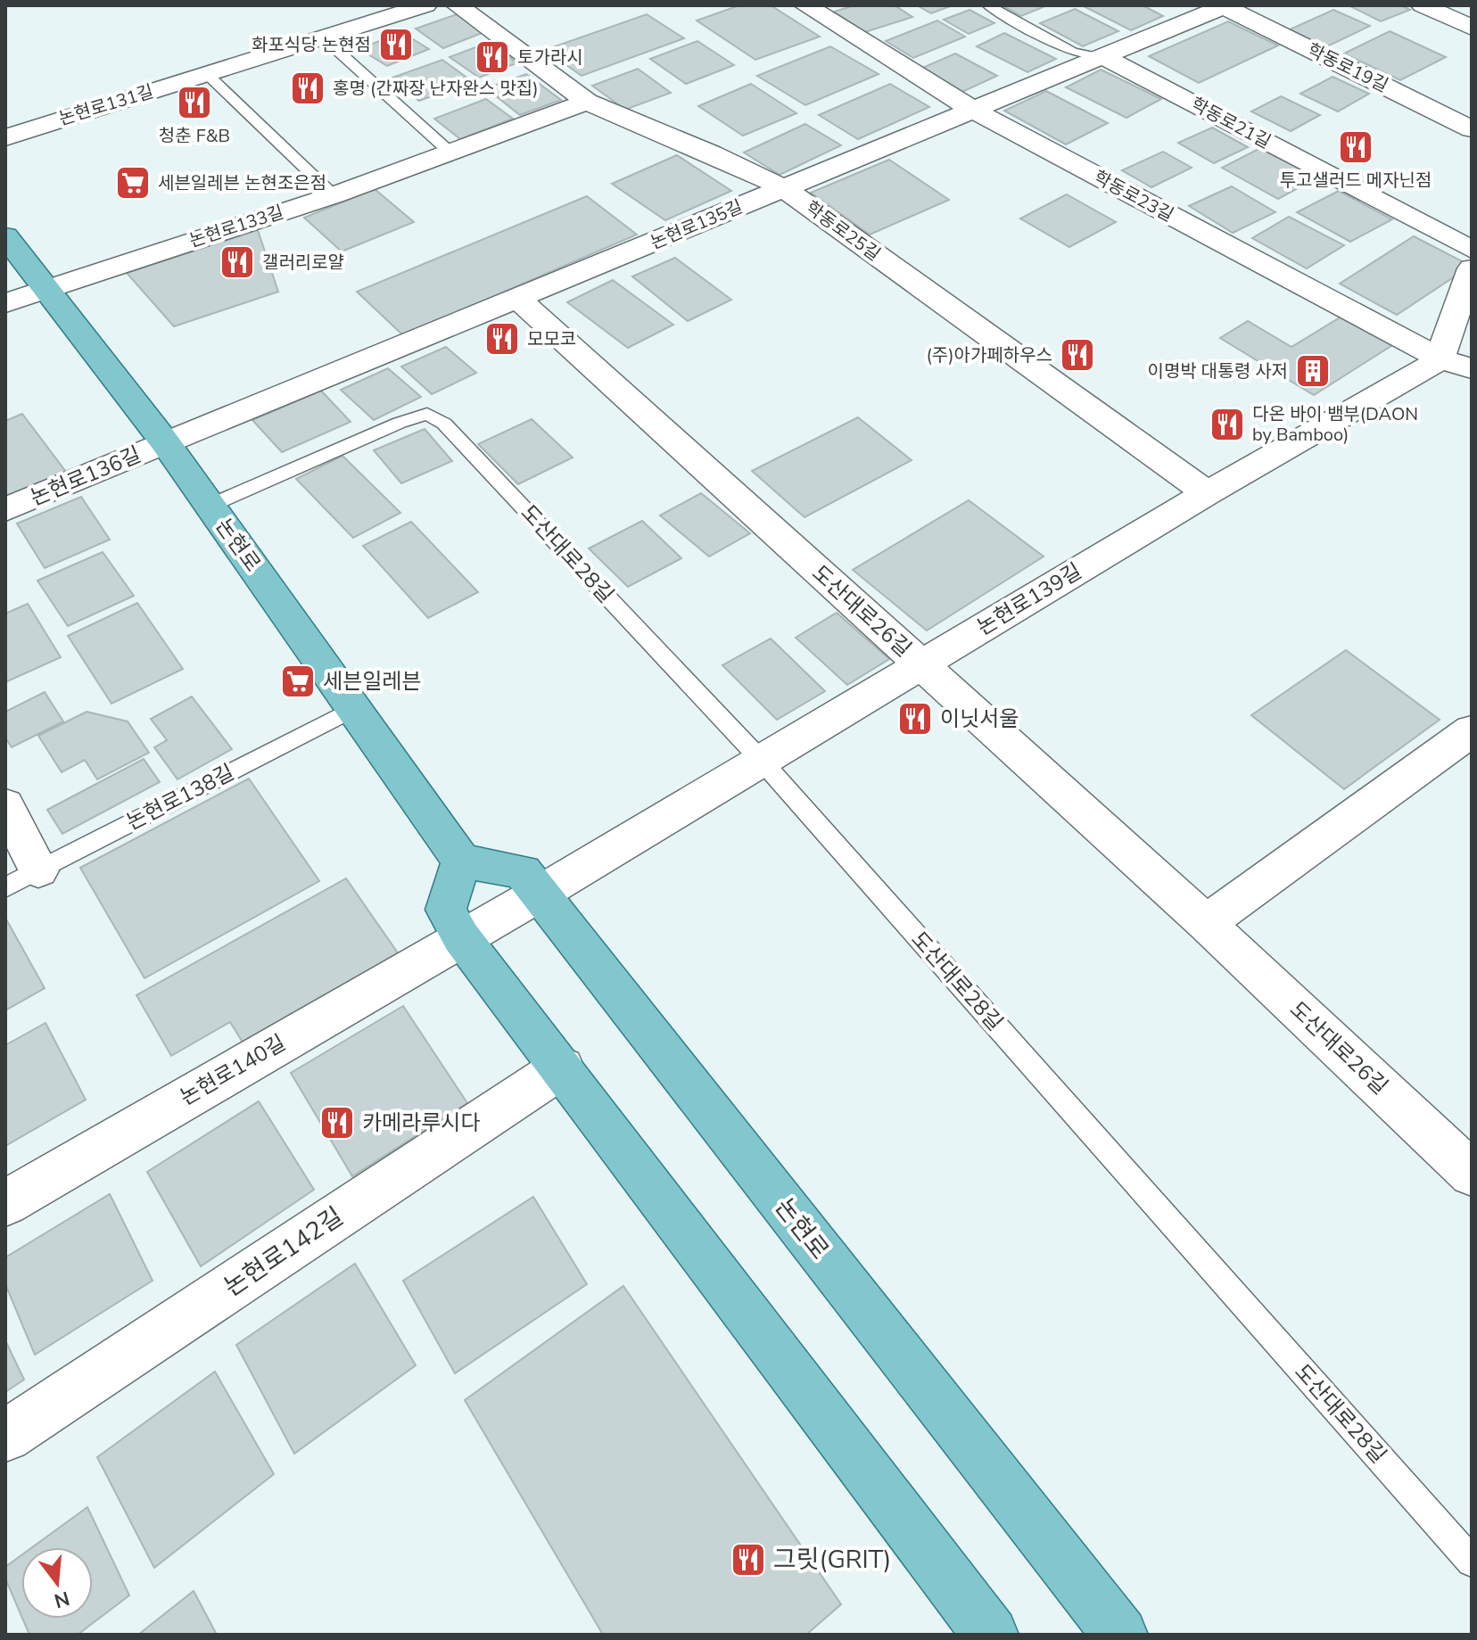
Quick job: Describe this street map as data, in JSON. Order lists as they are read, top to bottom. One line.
{"streets":{"main road":["논현로"],"street":["학동로19길","논현로131길","학동로21길","학동로23길","논현로135길","논현로133길","학동로25길","논현로136길","논현로139길","도산대로26길","논현로140길","논현로142길"],"lane":["도산대로28길","논현로138길"]},"crossings":[["학동로19길","논현로135길"],["학동로21길","논현로135길"],["학동로23길","논현로135길"],["학동로23길","논현로139길"],["논현로135길","학동로25길"],["논현로135길","논현로136길"],["논현로135길","논현로"],["논현로135길","도산대로26길"],["논현로133길","학동로25길"],["논현로133길","논현로"],["학동로25길","논현로139길"],["논현로136길","논현로"],["논현로","도산대로28길"],["논현로","논현로139길"],["논현로","논현로138길"],["논현로","논현로140길"],["도산대로28길","논현로139길"],["논현로139길","도산대로26길"],["논현로139길","논현로140길"]],"places":{"restaurant":["화포식당 논현점","토가라시","홍명 (간짜장 난자완스 맛집)","청춘 F&B","투고샐러드 메자닌점","갤러리로얄","모모코","(주)아가페하우스","다온 바이 뱀부(DAON by Bamboo)","이닛서울","카메라루시다","그릿(GRIT)"],"supermarket":["세븐일레븐 논현조은점","세븐일레븐"],"building":["이명박 대통령 사저"]},"north":"bottom"}
